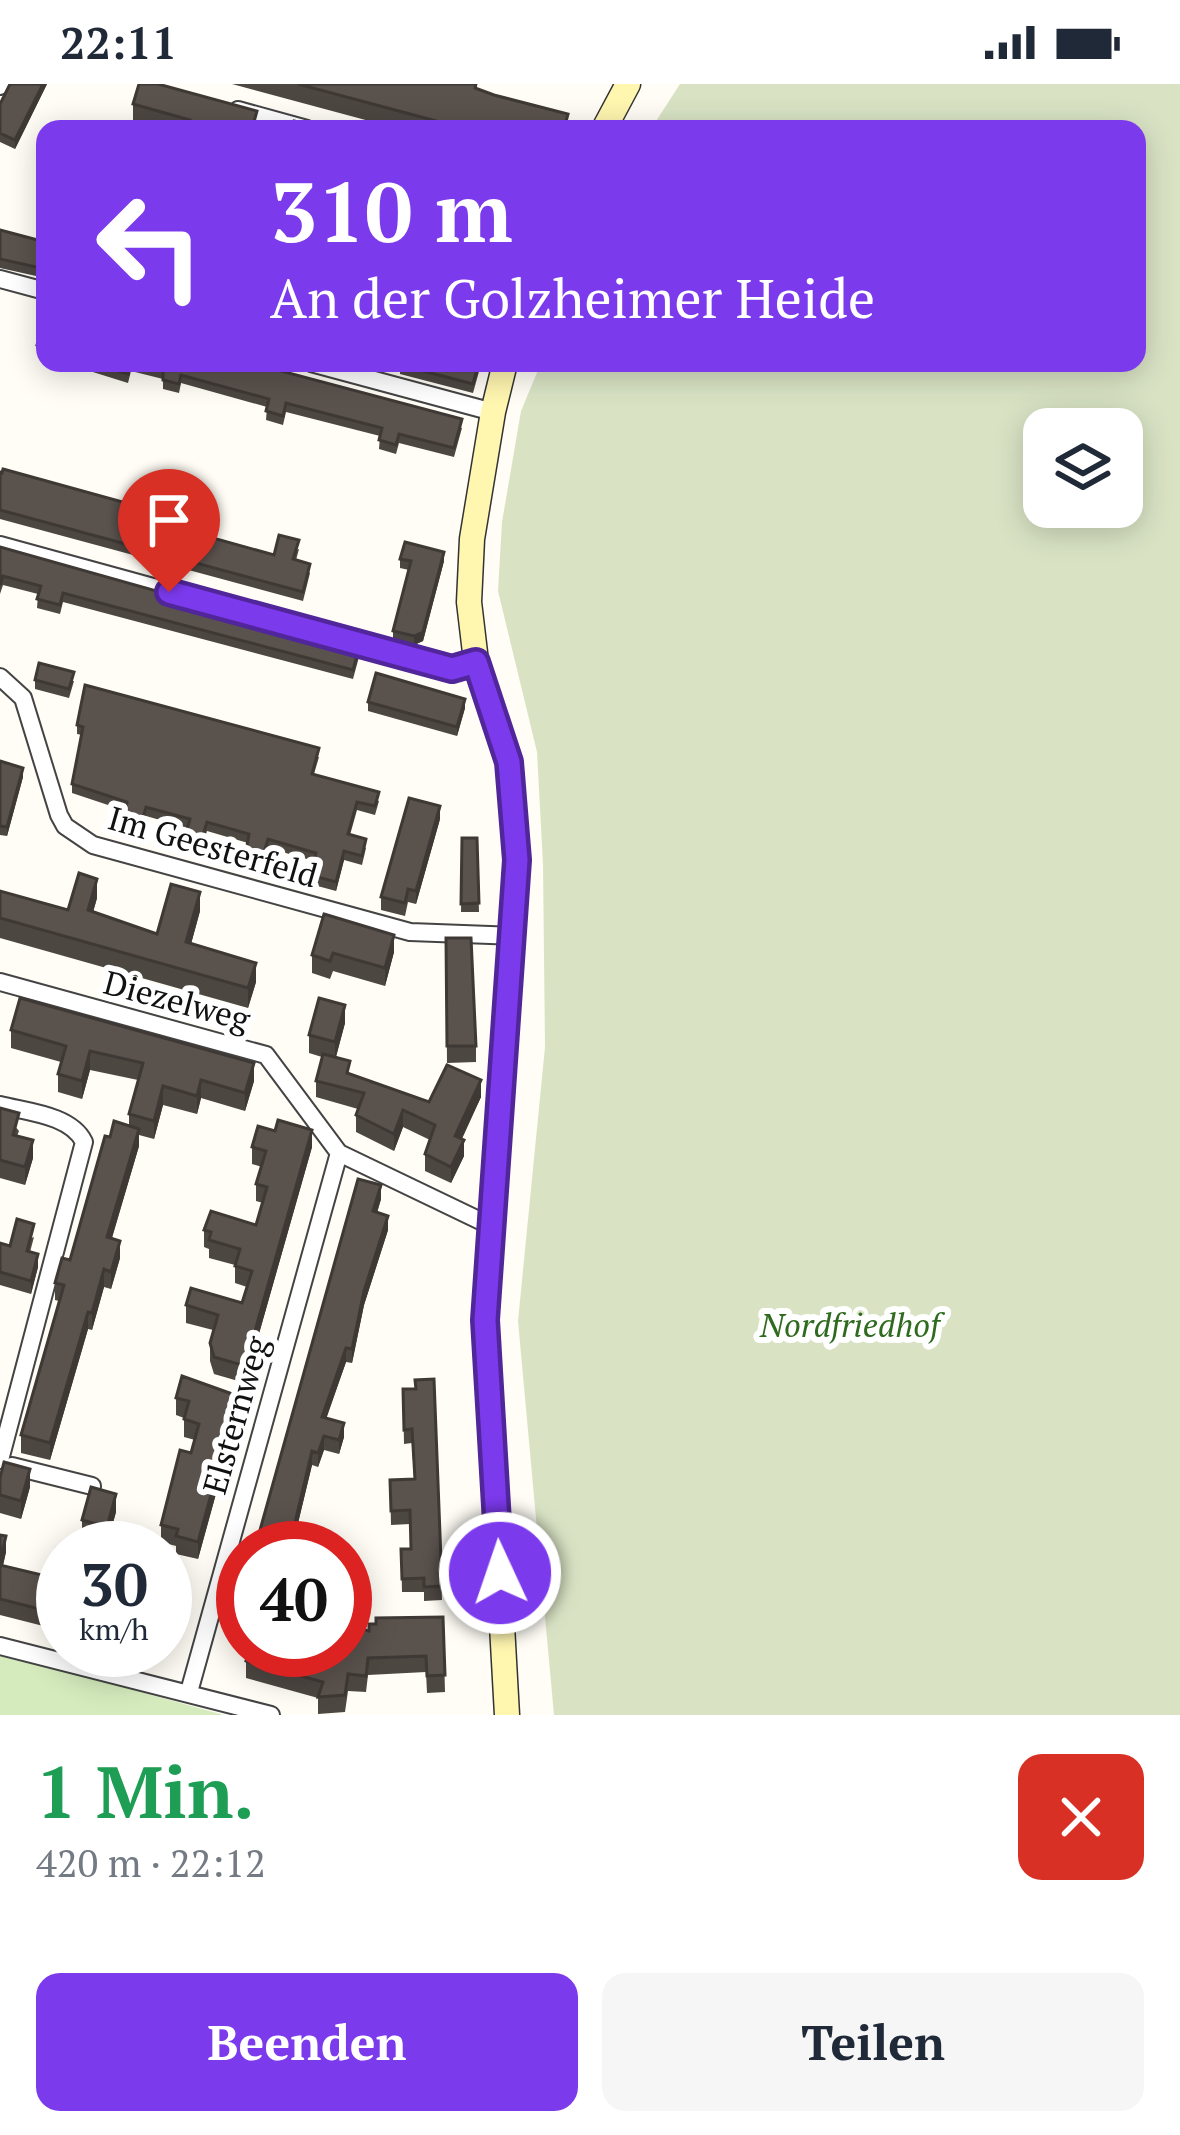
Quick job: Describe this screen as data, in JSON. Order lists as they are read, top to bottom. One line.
{"streets":{"street":["Im Geesterfeld","Diezelweg","Elsternweg"]},"crossings":[["Diezelweg","Elsternweg"]],"parks":["Nordfriedhof"],"page":{"status":"22:11","turn":["310 m","An der Golzheimer Heide"],"speed":"30 km/h","limit":"40","heading":["1 Min.","420 m · 22:12"],"buttons":["Beenden","Teilen"]}}
